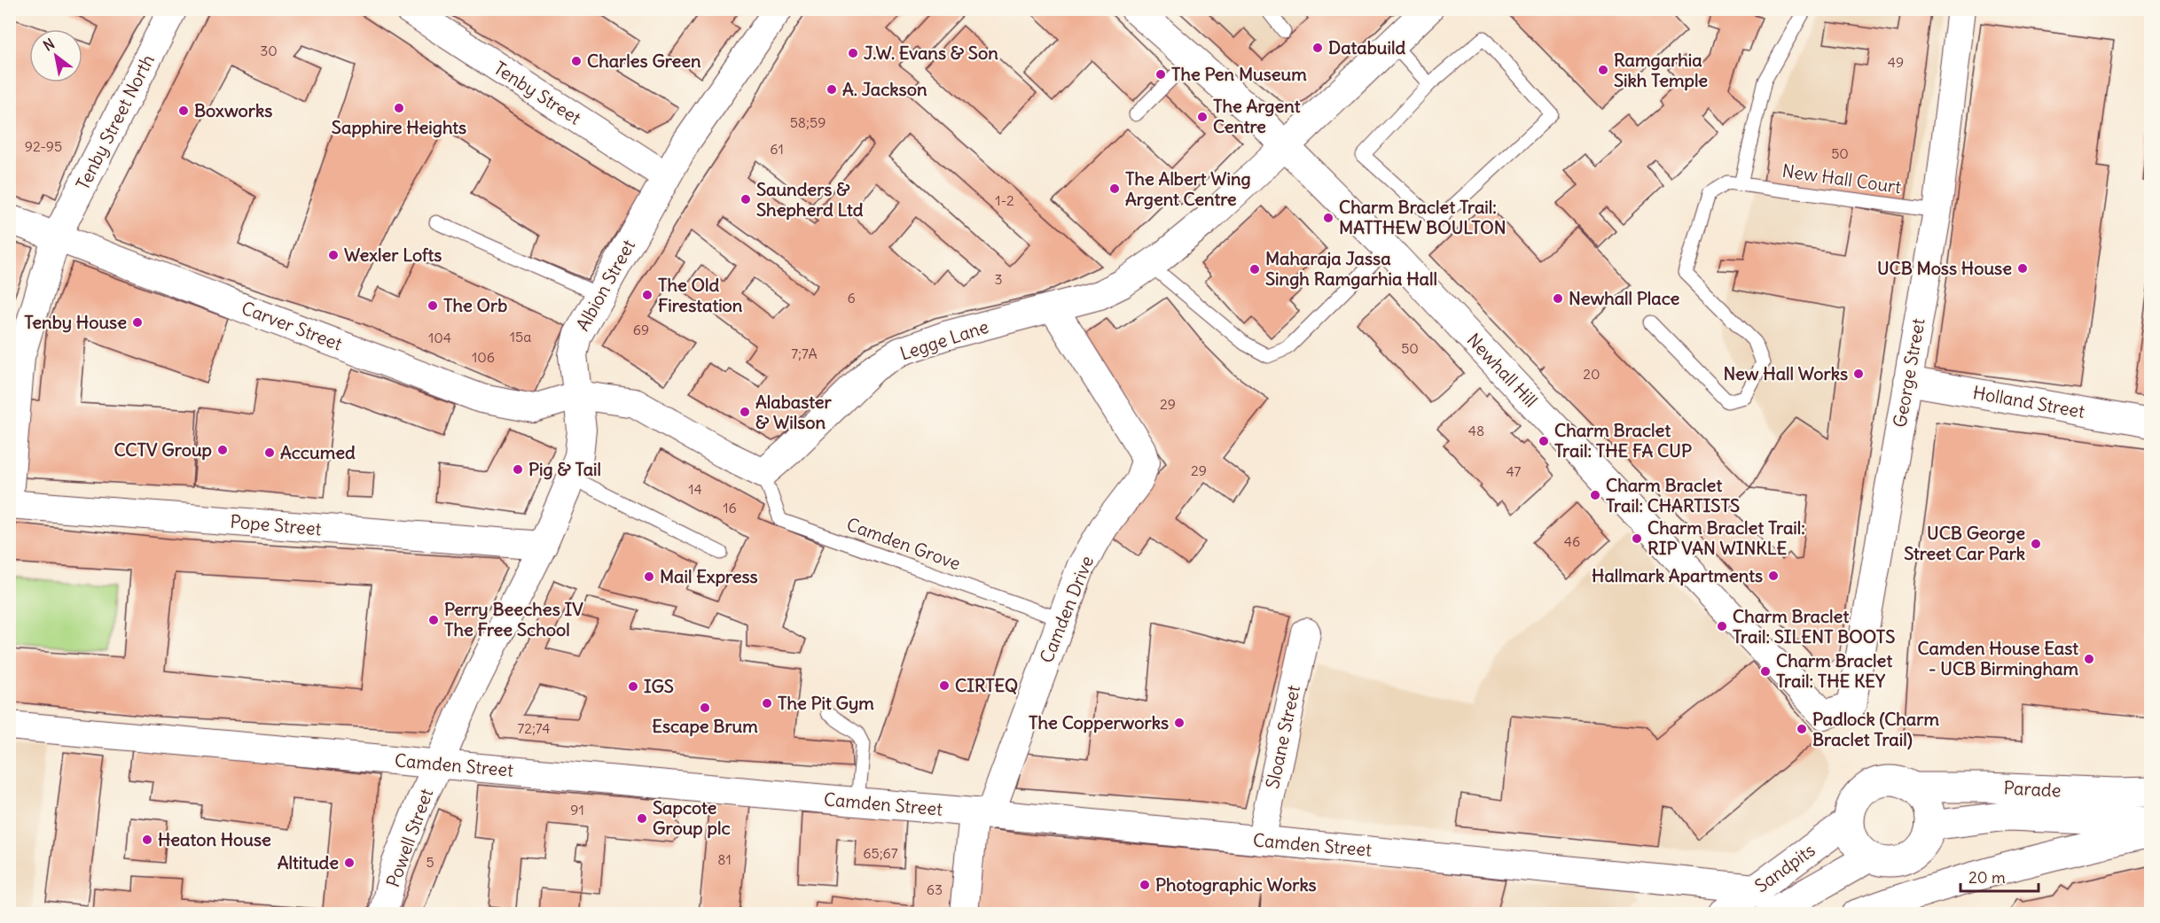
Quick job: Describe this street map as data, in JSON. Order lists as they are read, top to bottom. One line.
{"streets":{"main road":["Parade","Sandpits"],"street":["Tenby Street","Tenby Street North","Albion Street","Carver Street","Legge Lane","Newhall Hill","George Street","Holland Street","Pope Street","Camden Drive","Sloane Street","Camden Street","Powell Street"],"lane":["New Hall Court","Camden Grove"]},"crossings":[["Tenby Street","Albion Street"],["Tenby Street North","Carver Street"],["New Hall Court","George Street"],["Albion Street","Carver Street"],["Albion Street","Pope Street"],["Albion Street","Camden Street"],["Albion Street","Powell Street"],["Legge Lane","Newhall Hill"],["Legge Lane","Camden Grove"],["Legge Lane","Camden Drive"],["Newhall Hill","George Street"],["George Street","Holland Street"],["Camden Grove","Camden Drive"],["Camden Drive","Camden Street"],["Sloane Street","Camden Street"],["Camden Street","Powell Street"],["Camden Street","Sandpits"],["Parade","Sandpits"]],"places":["Databuild","J.W. Evans & Son","Charles Green","Ramgarhia Sikh Temple","The Pen Museum","A. Jackson","Sapphire Heights","Boxworks","The Argent Centre","The Albert Wing Argent Centre","Saunders & Shepherd Ltd","Charm Braclet Trail: MATTHEW BOULTON","Wexler Lofts","UCB Moss House","Maharaja Jassa Singh Ramgarhia Hall","The Old Firestation","Newhall Place","The Orb","Tenby House","New Hall Works","Alabaster & Wilson","Charm Braclet Trail: THE FA CUP","CCTV Group","Accumed","Pig & Tail","Charm Braclet Trail: CHARTISTS","Charm Braclet Trail: RIP VAN WINKLE","UCB George Street Car Park","Hallmark Apartments","Mail Express","Perry Beeches IV The Free School","Charm Braclet Trail: SILENT BOOTS","Camden House East - UCB Birmingham","Charm Braclet Trail: THE KEY","CIRTEQ","IGS","The Pit Gym","Escape Brum","The Copperworks","Padlock (Charm Braclet Trail)","Sapcote Group plc","Heaton House","Altitude","Photographic Works"],"house_numbers":["30","49","58;59","92-95","61","50","1-2","3","6","69","15a","104","50","7;7A","106","20","29","48","29","47","14","16","46","72;74","91","65;67","81","5","63"],"scale_bar":"20 m","north":"top left"}
